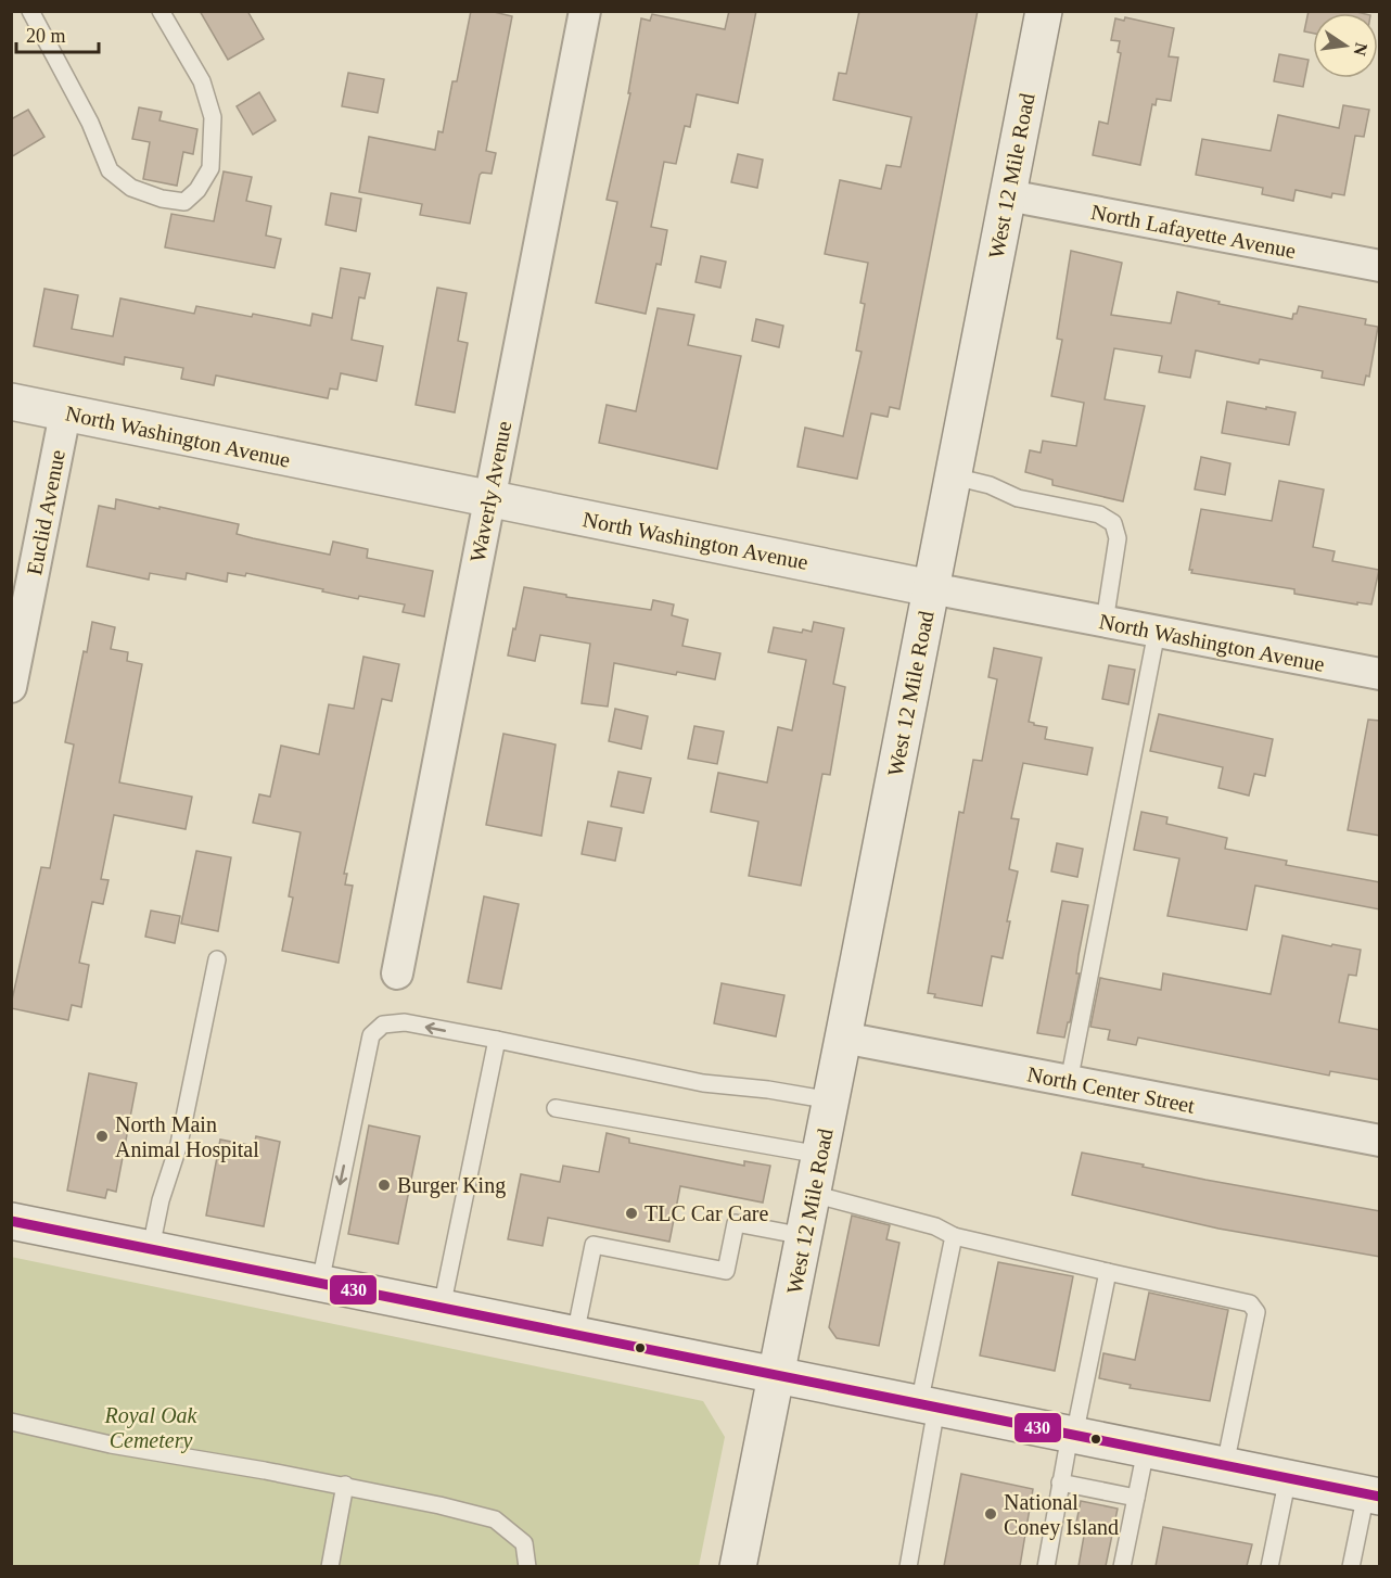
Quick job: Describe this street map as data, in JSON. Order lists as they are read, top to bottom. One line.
{"streets":{"main road":["West 12 Mile Road","North Washington Avenue"],"street":["North Lafayette Avenue","Waverly Avenue","Euclid Avenue","North Center Street"]},"crossings":[["West 12 Mile Road","North Lafayette Avenue"],["West 12 Mile Road","North Washington Avenue"],["West 12 Mile Road","North Center Street"],["North Washington Avenue","Waverly Avenue"],["North Washington Avenue","Euclid Avenue"]],"parks":["Royal Oak Cemetery"],"places":["North Main Animal Hospital","Burger King","TLC Car Care","National Coney Island"],"lines":["transit line 430"],"scale_bar":"20 m","north":"right"}
